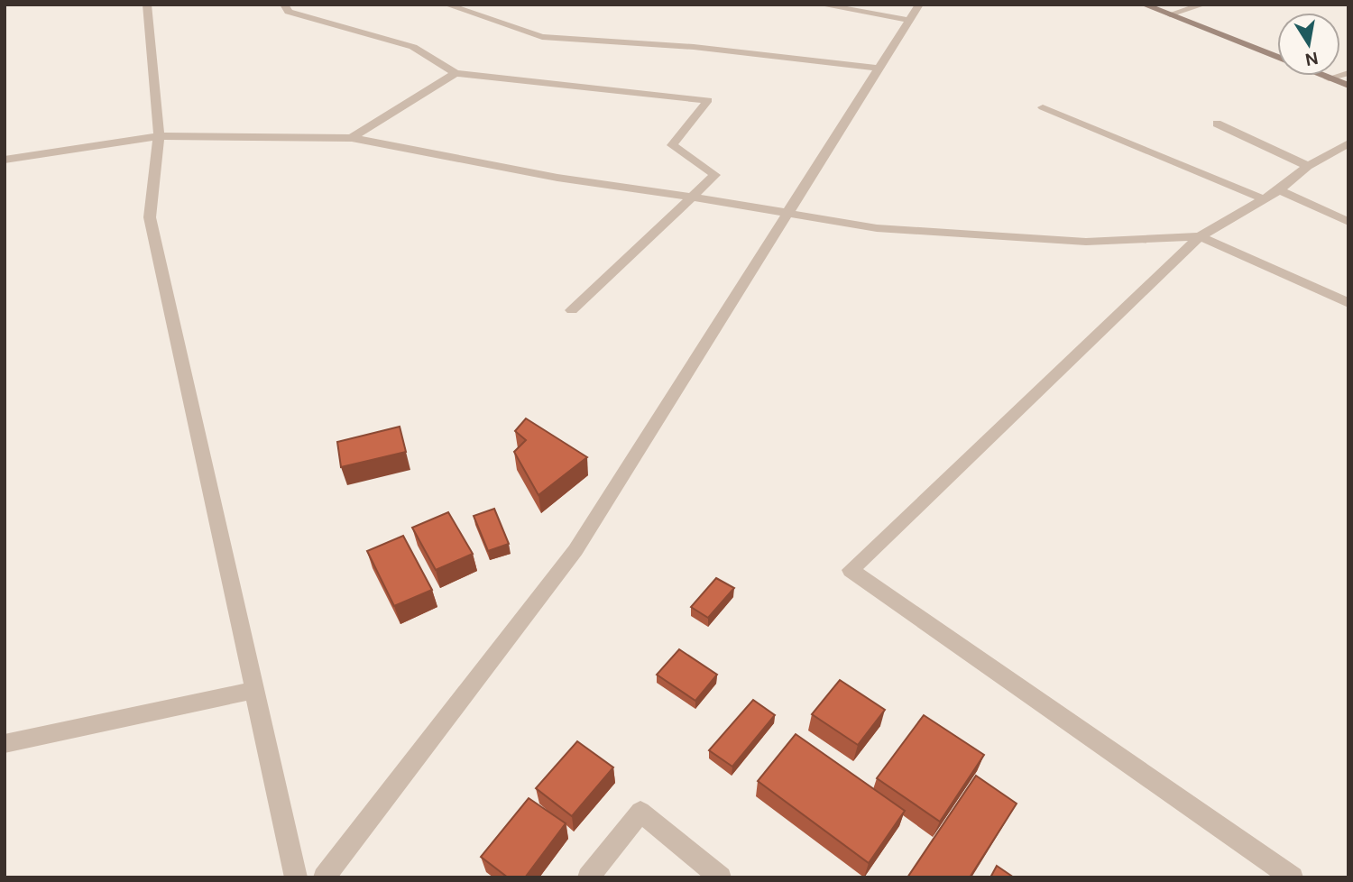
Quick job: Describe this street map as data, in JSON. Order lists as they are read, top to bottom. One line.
{"north":"bottom"}
